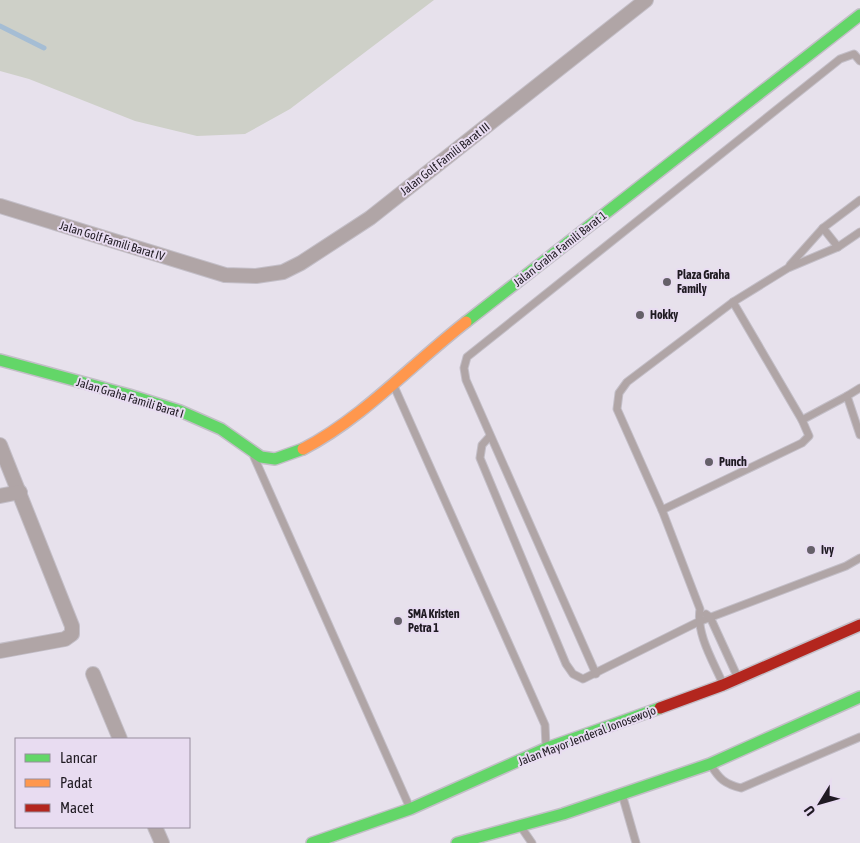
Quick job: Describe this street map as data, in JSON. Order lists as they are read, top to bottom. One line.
{"streets":{"street":["Jalan Golf Famili Barat III","Jalan Golf Famili Barat IV","Jalan Graha Famili Barat 1","Jalan Graha Famili Barat I","Jalan Mayor Jenderal Jonosewojo"]},"crossings":[["Jalan Golf Famili Barat III","Jalan Golf Famili Barat IV"],["Jalan Graha Famili Barat 1","Jalan Graha Famili Barat I"]],"places":["Plaza Graha Family","Hokky","Punch","Ivy","SMA Kristen Petra 1"],"legend":["Lancar","Padat","Macet"],"north":"bottom left"}
